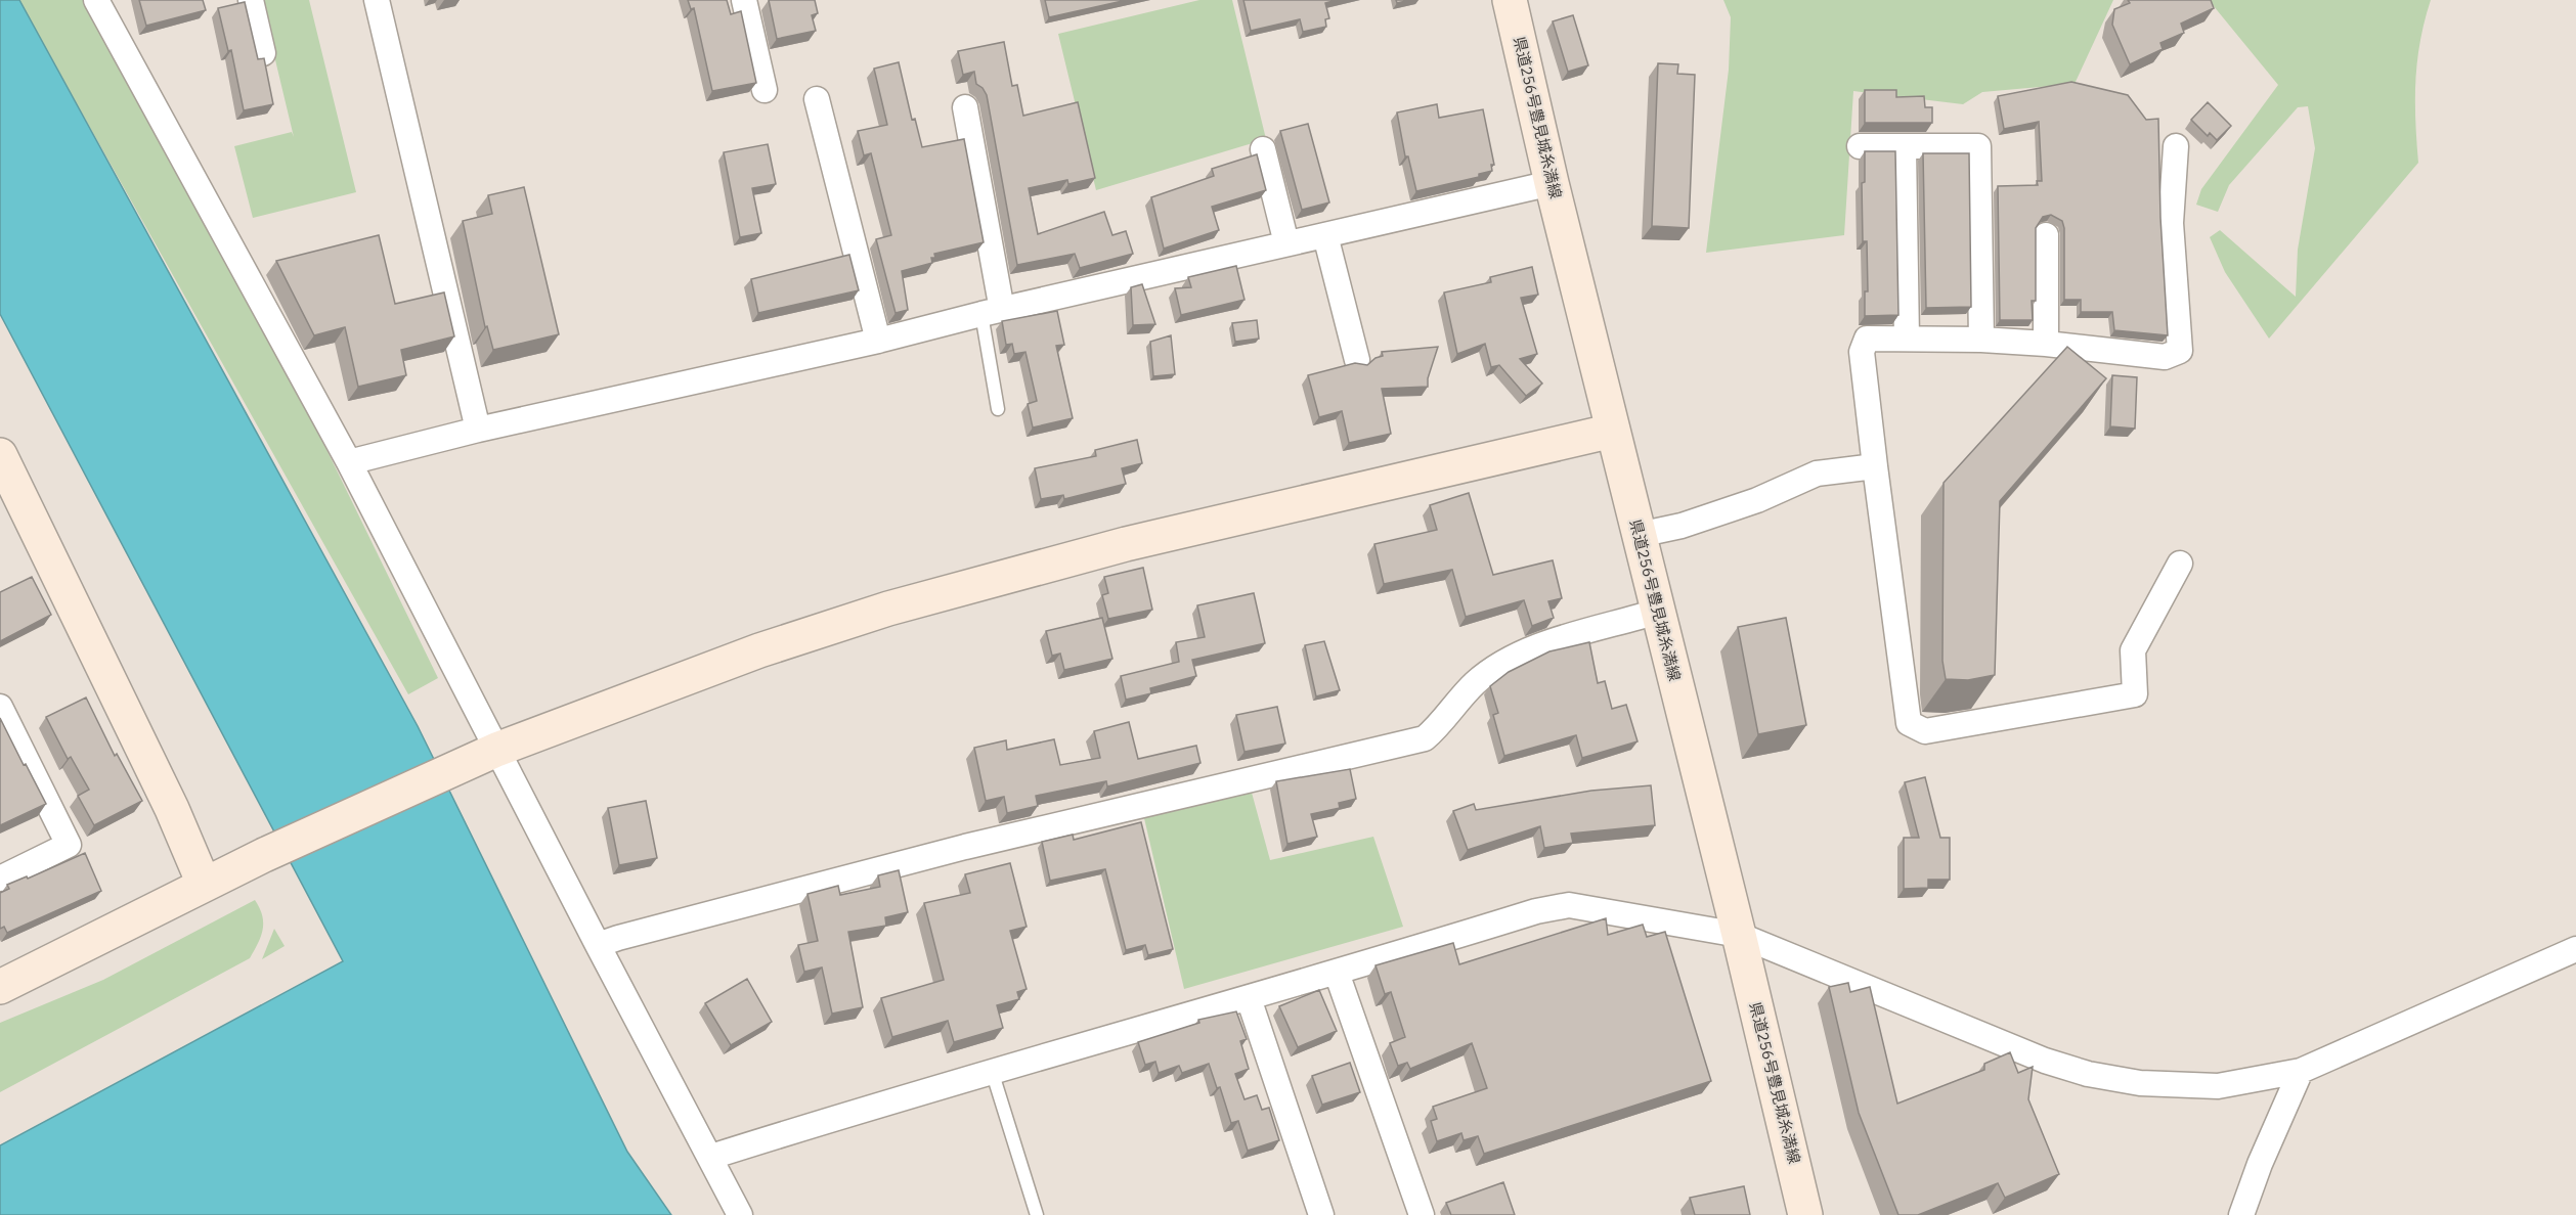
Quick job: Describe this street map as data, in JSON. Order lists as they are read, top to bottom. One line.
{"streets":{"street":["県道256号豊見城糸満線"]}}
